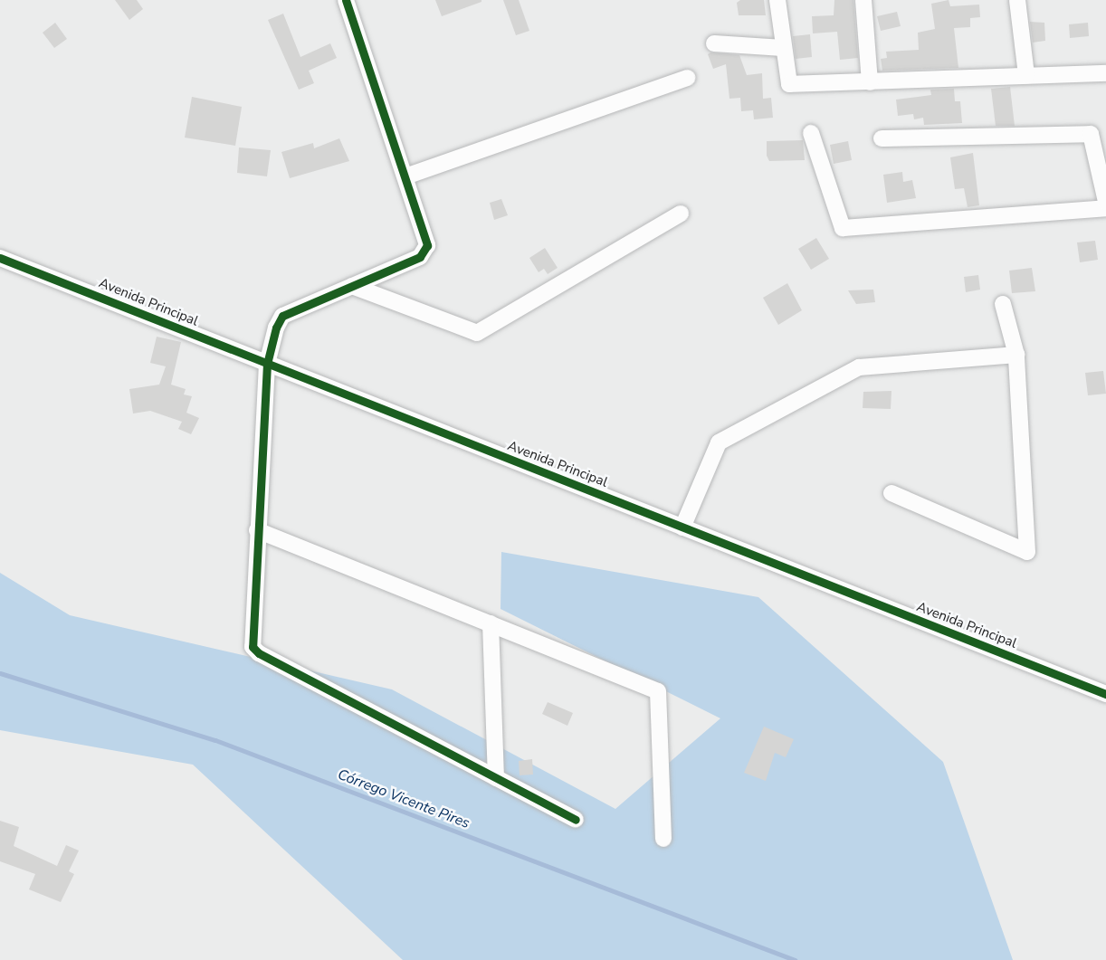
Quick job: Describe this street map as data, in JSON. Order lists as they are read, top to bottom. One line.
{"streets":{"street":["Avenida Principal"]},"water":["Córrego Vicente Pires"]}
